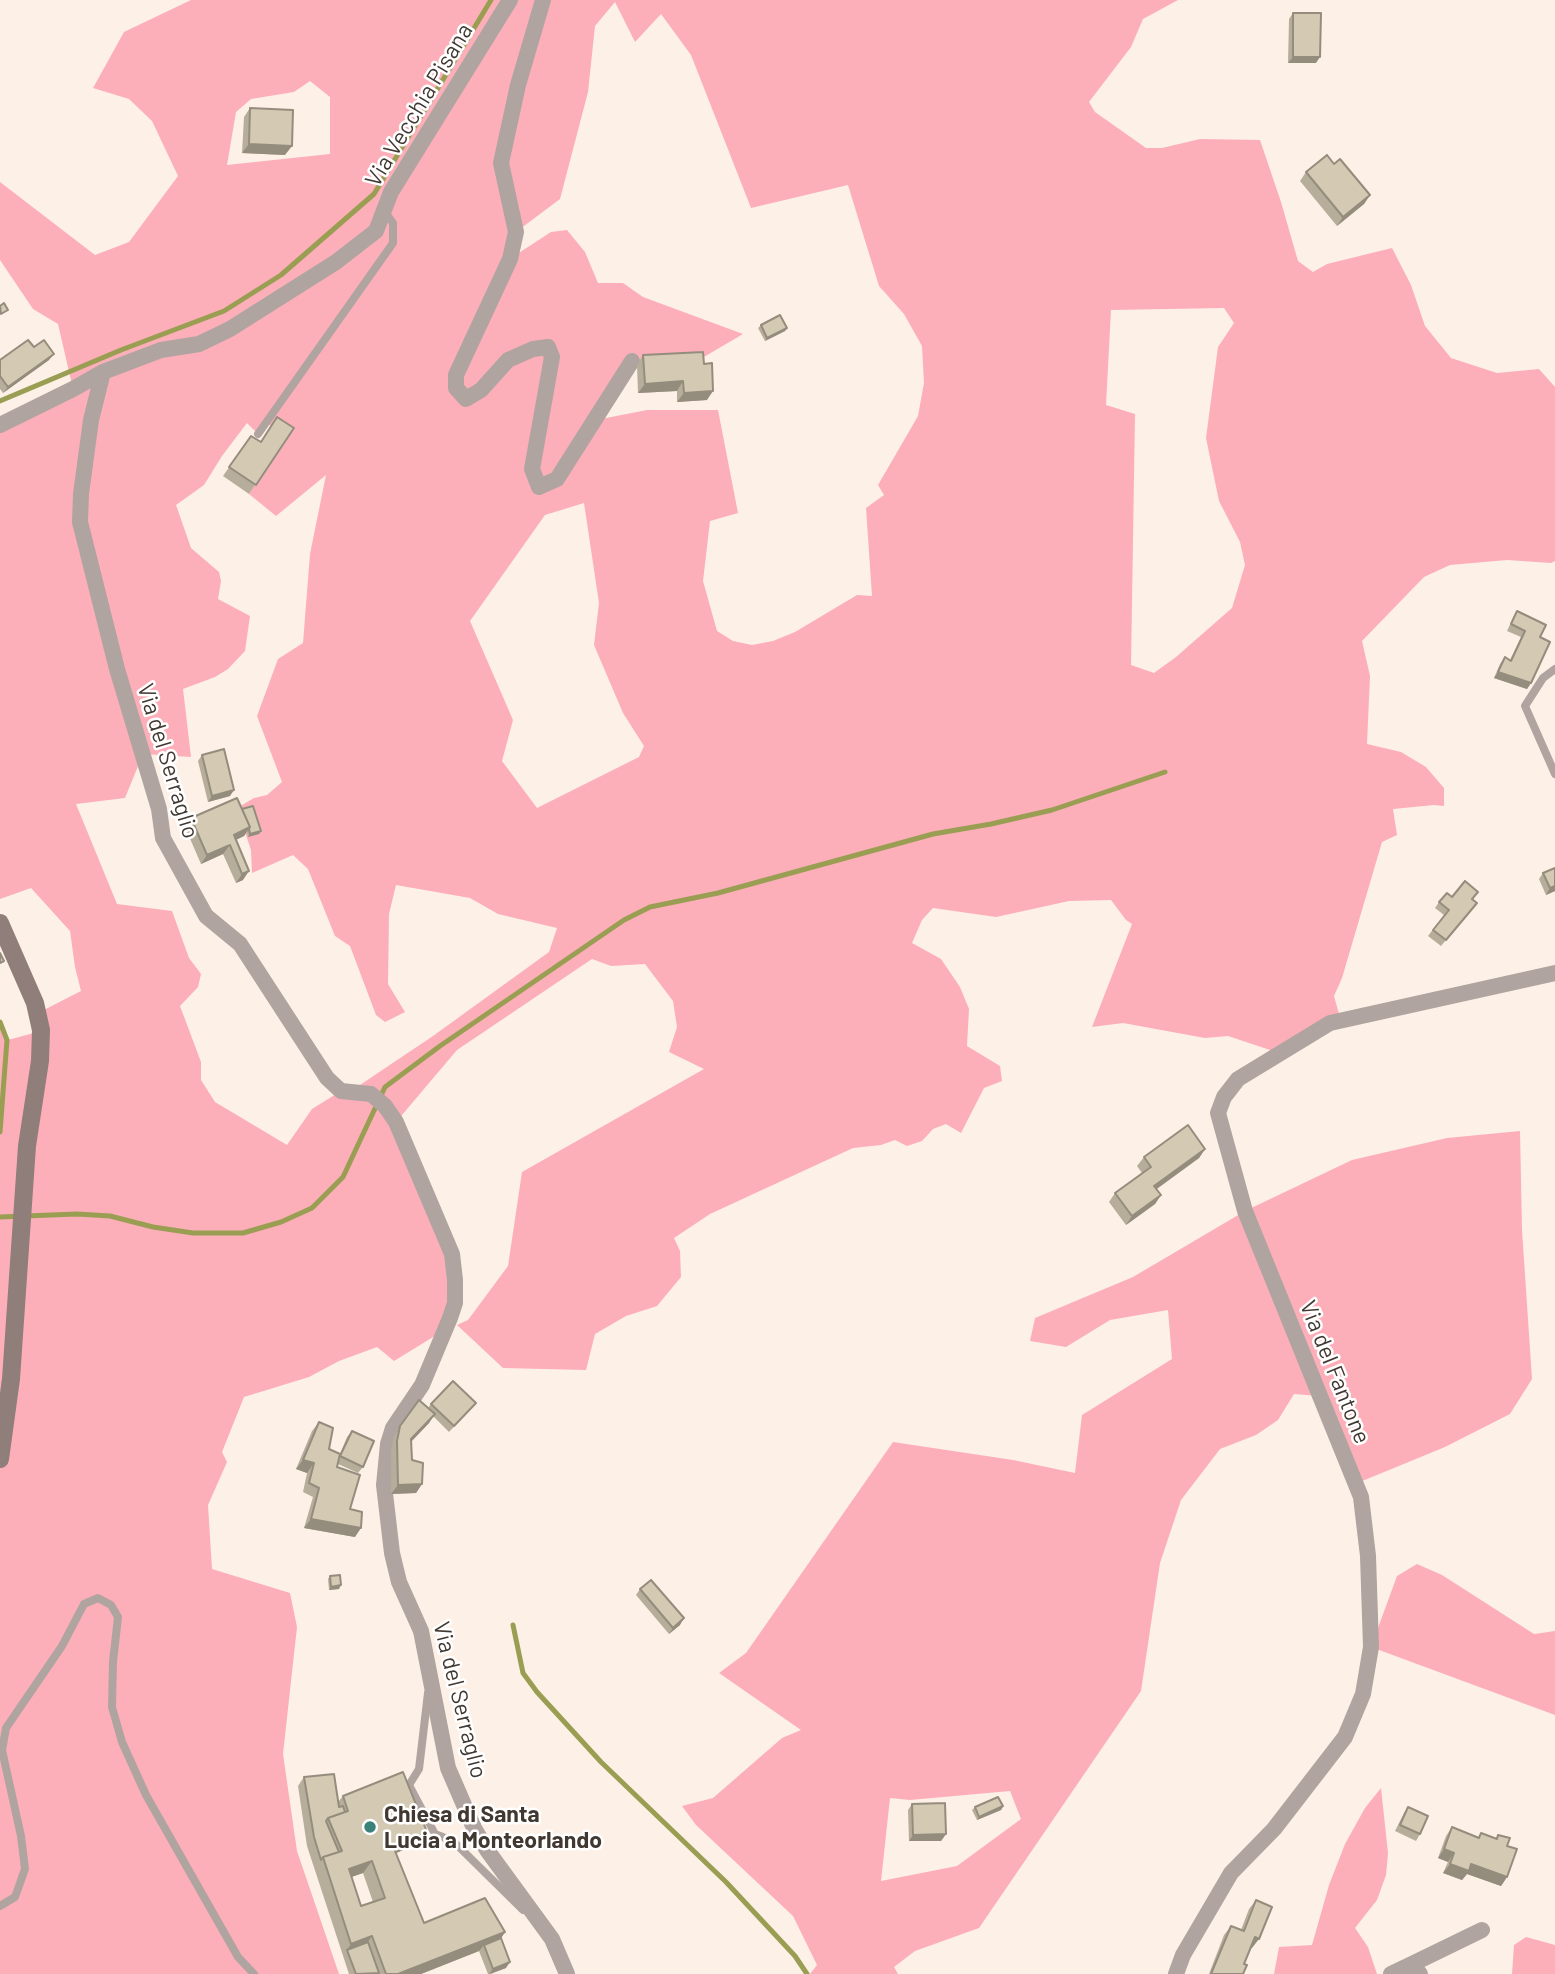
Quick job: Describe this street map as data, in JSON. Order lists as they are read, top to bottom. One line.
{"streets":{"street":["Via Vecchia Pisana","Via del Serraglio","Via del Fantone"]},"crossings":[["Via Vecchia Pisana","Via del Serraglio"]],"places":["Chiesa di Santa Lucia a Monteorlando"]}
